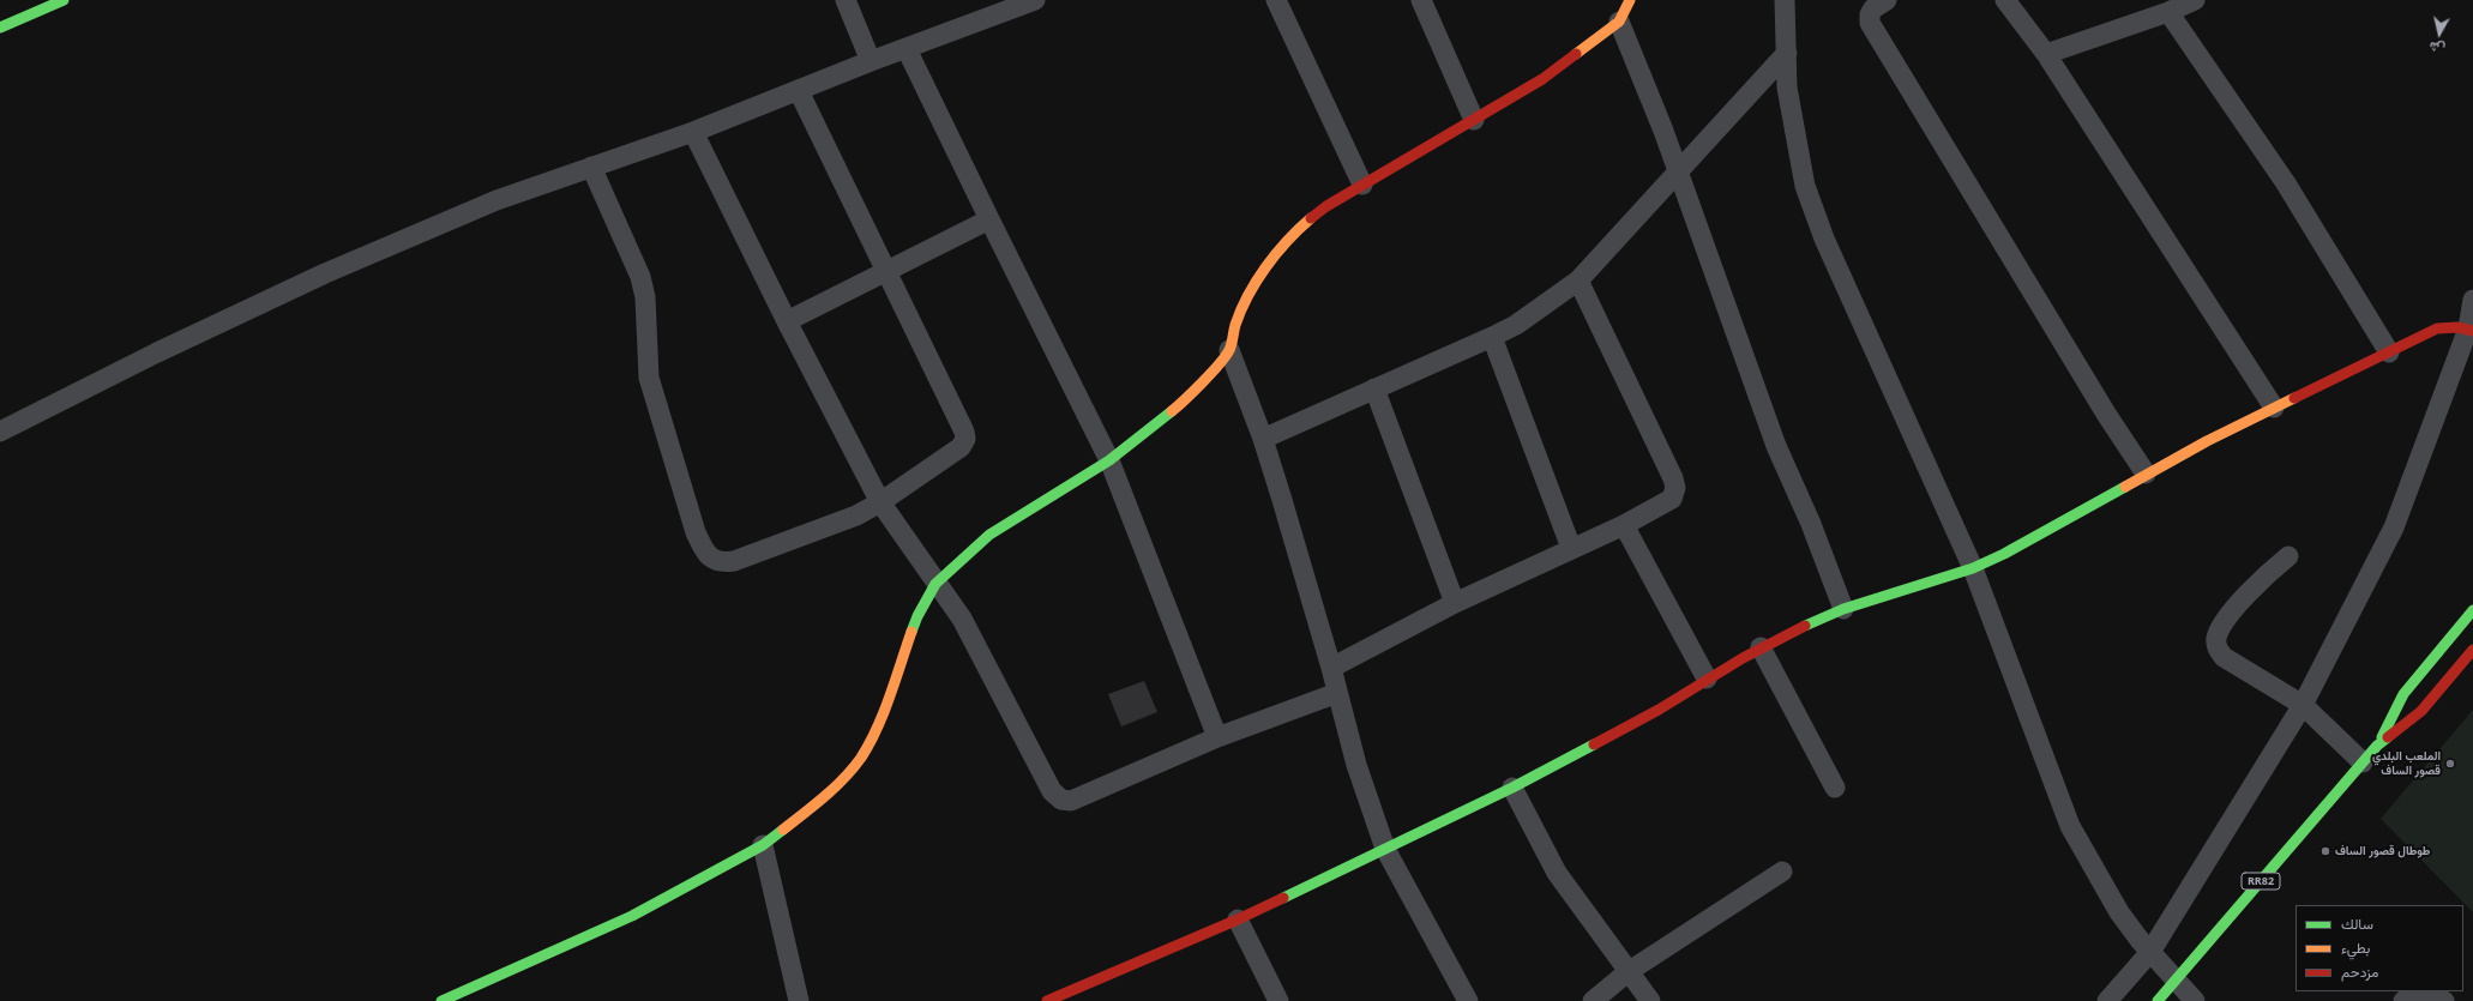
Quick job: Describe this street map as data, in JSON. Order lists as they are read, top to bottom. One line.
{"streets":{"street":["RR82"]},"places":["الملعب البلدي قصور الساف","طوطال قصور الساف"],"legend":["سالك","بطيء","مزدحم"],"north":"bottom"}
